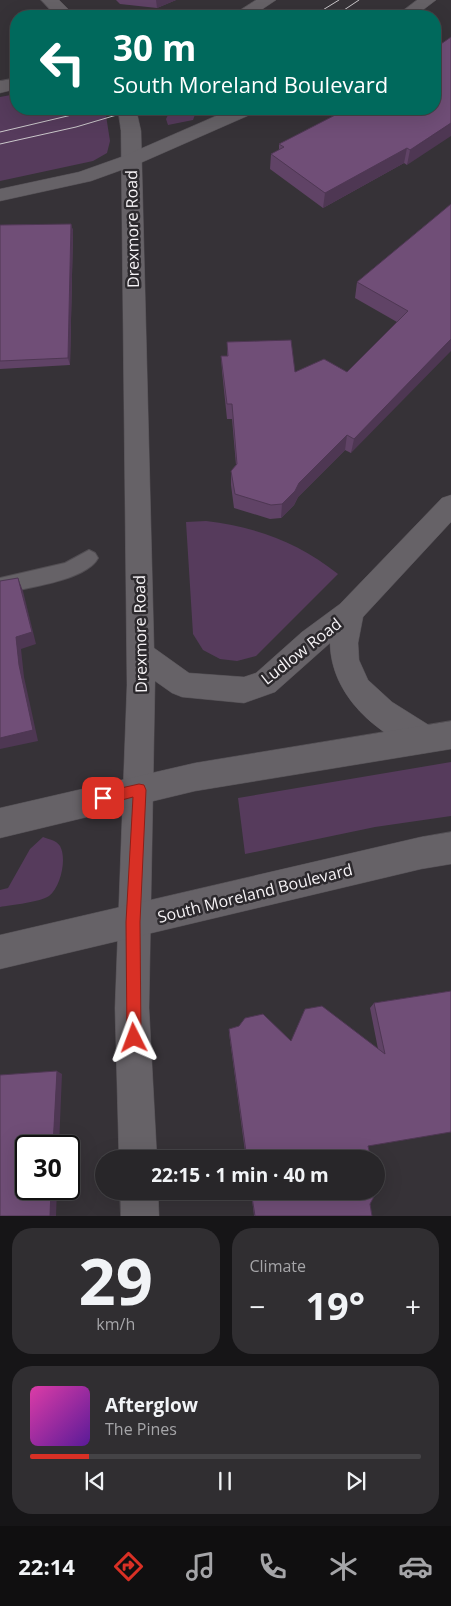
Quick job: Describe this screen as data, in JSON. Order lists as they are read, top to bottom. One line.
{"streets":{"street":["Drexmore Road","Ludlow Road","South Moreland Boulevard"]},"crossings":[["Drexmore Road","Ludlow Road"],["Drexmore Road","South Moreland Boulevard"]],"page":{"turn":["30 m","South Moreland Boulevard"],"limit":"30","trip":"22:15 · 1 min · 40 m","tile":[["29","km/h"],"Climate"],"heat":["−","19°","+"],"song":["Afterglow","The Pines"],"tabs":"22:14"}}
